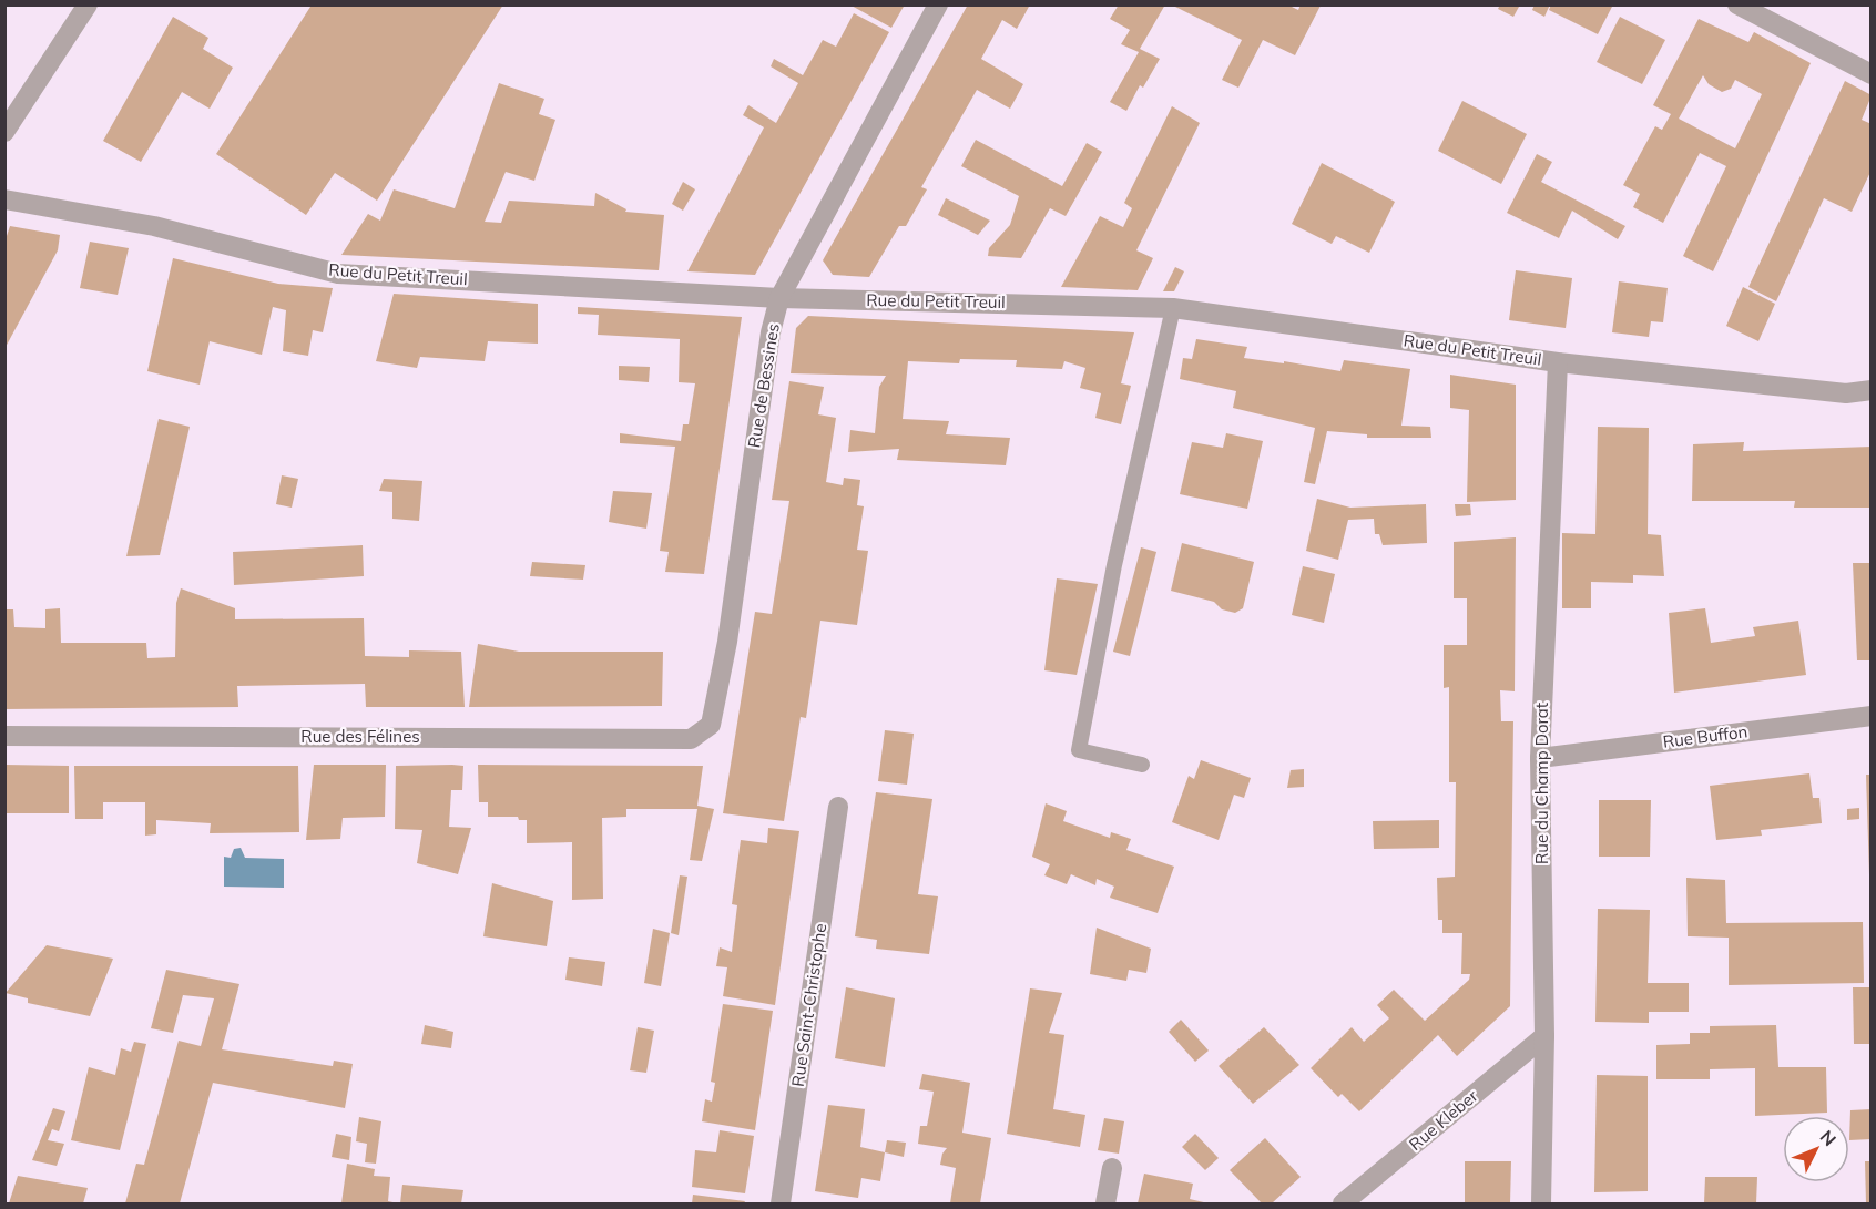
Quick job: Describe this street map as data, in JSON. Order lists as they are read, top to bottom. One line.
{"streets":{"street":["Rue du Petit Treuil","Rue de Bessines","Rue des Félines","Rue Buffon","Rue du Champ Dorat","Rue Saint-Christophe","Rue Kleber"]},"crossings":[["Rue du Petit Treuil","Rue de Bessines"],["Rue du Petit Treuil","Rue du Champ Dorat"],["Rue de Bessines","Rue des Félines"],["Rue Buffon","Rue du Champ Dorat"],["Rue du Champ Dorat","Rue Kleber"]],"north":"top right"}
